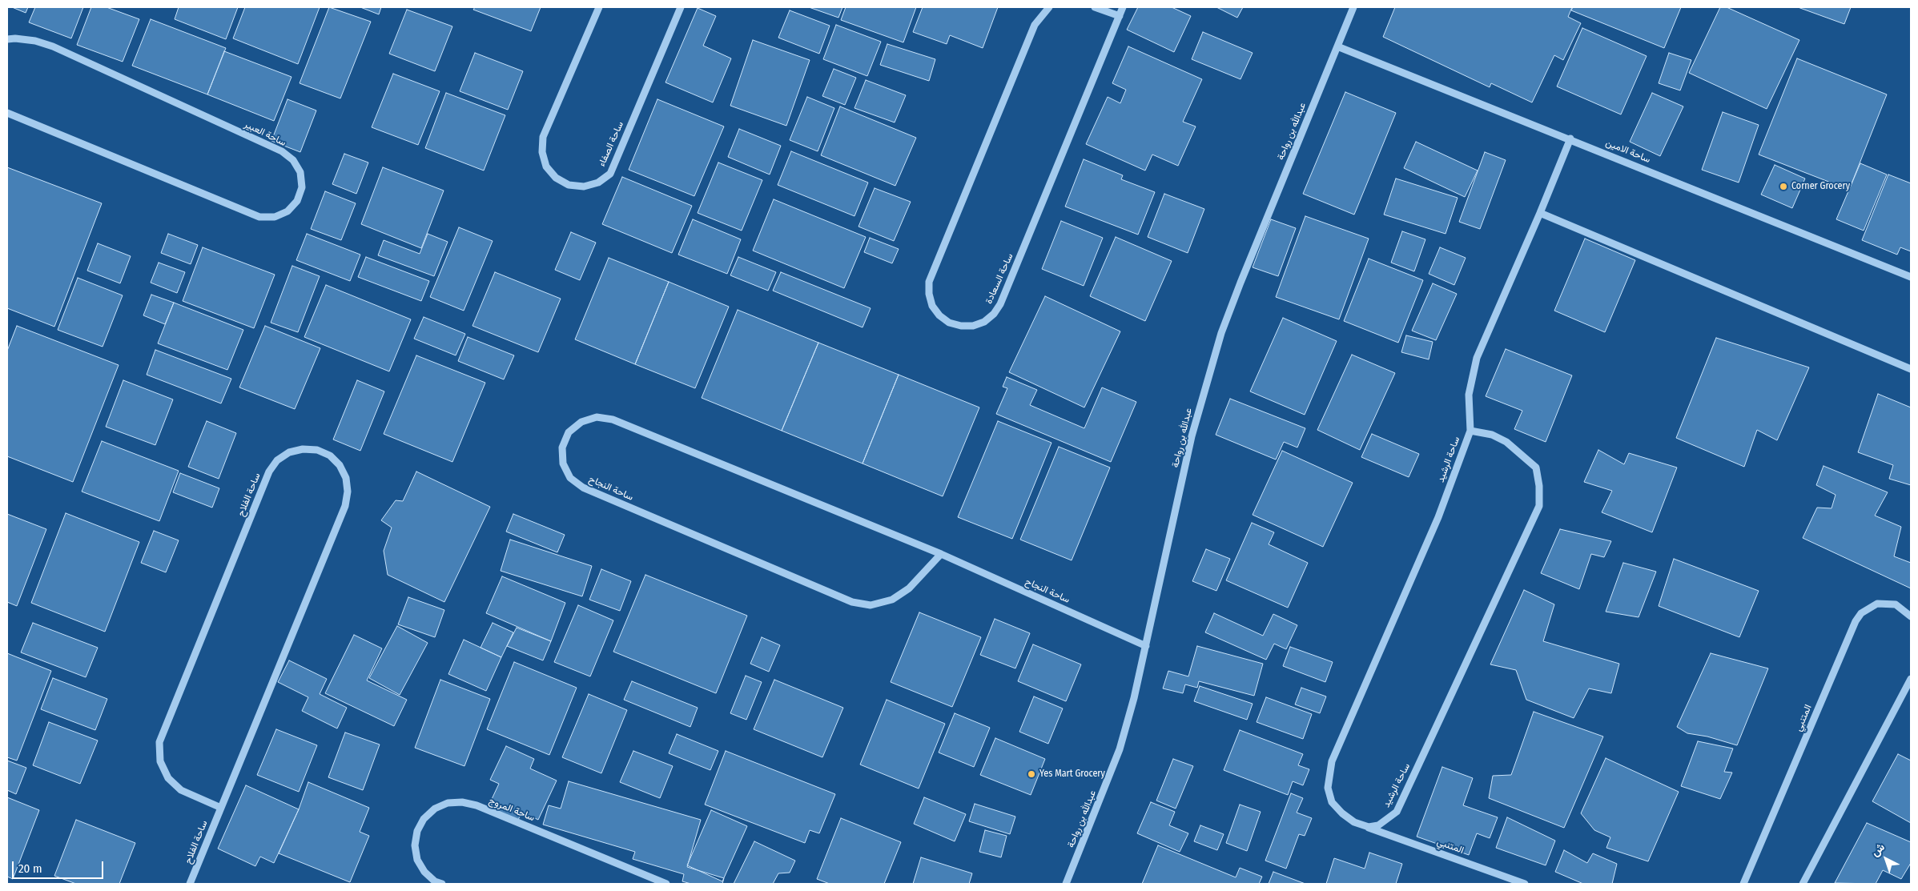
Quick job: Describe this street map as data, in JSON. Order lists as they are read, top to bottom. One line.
{"streets":{"street":["عبدالله بن رواحة","ساحة العبير","ساحة الصفاء","ساحة الامين","ساحة السعادة","ساحة الرشيد","ساحة النجاح","ساحة الفلاح","المتنبي","ساحة المروج"]},"crossings":[["عبدالله بن رواحة","ساحة الامين"],["عبدالله بن رواحة","ساحة النجاح"],["ساحة الامين","ساحة الرشيد"],["ساحة الرشيد","المتنبي"]],"places":["Corner Grocery","Yes Mart Grocery"],"scale_bar":"20 m","north":"top left"}
